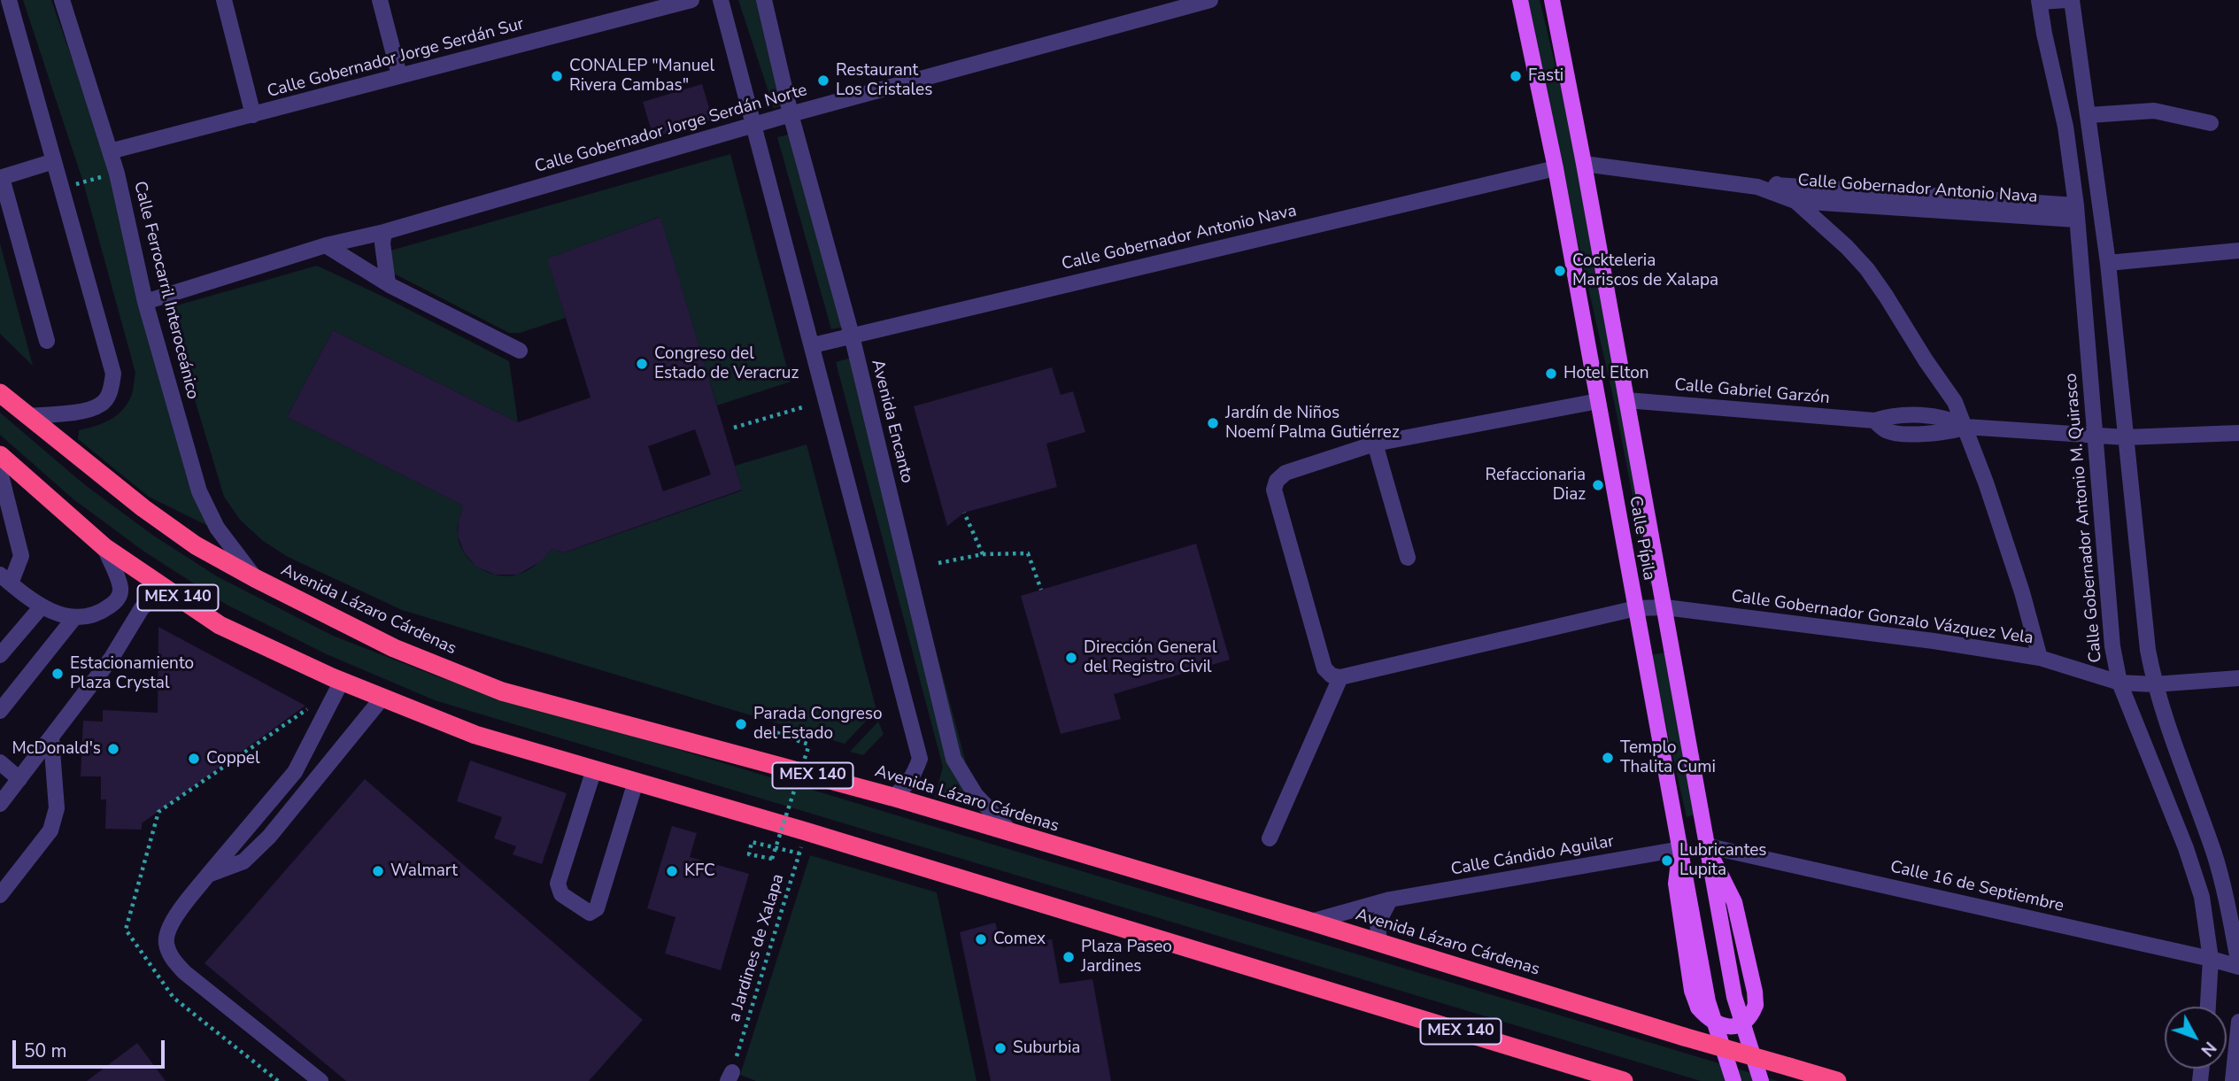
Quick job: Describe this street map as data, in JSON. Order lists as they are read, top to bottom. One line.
{"streets":{"highway":["MEX 140","Avenida Lázaro Cárdenas"],"main road":["Calle Pípila"],"street":["Calle Gobernador Jorge Serdán Sur","Calle Gobernador Jorge Serdán Norte","Calle Gobernador Antonio Nava","Calle Ferrocarril Interoceánico","Calle Gabriel Garzón","Avenida Encanto","Calle Gobernador Antonio M. Quirasco","Calle Gobernador Gonzalo Vázquez Vela","Calle Cándido Aguilar","Calle 16 de Septiembre"],"path":["a Jardines de Xalapa"]},"crossings":[["Calle Gobernador Jorge Serdán Sur","Calle Ferrocarril Interoceánico"],["Calle Gobernador Jorge Serdán Norte","Calle Ferrocarril Interoceánico"],["Calle Gobernador Jorge Serdán Norte","Avenida Encanto"],["Calle Gobernador Antonio Nava","Avenida Encanto"],["Calle Gobernador Antonio Nava","Calle Gobernador Antonio M. Quirasco"],["Calle Gobernador Antonio Nava","Calle Pípila"],["Calle Ferrocarril Interoceánico","Avenida Lázaro Cárdenas"],["Calle Gabriel Garzón","Calle Gobernador Antonio M. Quirasco"],["Calle Gabriel Garzón","Calle Pípila"],["Avenida Encanto","Avenida Lázaro Cárdenas"],["Calle Gobernador Antonio M. Quirasco","Calle Gobernador Gonzalo Vázquez Vela"],["Calle Gobernador Antonio M. Quirasco","Calle 16 de Septiembre"],["Calle Pípila","Calle Gobernador Gonzalo Vázquez Vela"],["Calle Pípila","Calle Cándido Aguilar"],["Calle Pípila","Calle 16 de Septiembre"],["MEX 140","a Jardines de Xalapa"],["Avenida Lázaro Cárdenas","Calle Cándido Aguilar"]],"places":["CONALEP \"Manuel Rivera Cambas\"","Fasti","Restaurant Los Cristales","Cockteleria Mariscos de Xalapa","Congreso del Estado de Veracruz","Hotel Elton","Jardín de Niños Noemí Palma Gutiérrez","Refaccionaria Diaz","Dirección General del Registro Civil","Estacionamiento Plaza Crystal","Parada Congreso del Estado","McDonald's","Templo Thalita Cumi","Coppel","Lubricantes Lupita","Walmart","KFC","Comex","Plaza Paseo Jardines","Suburbia"],"scale_bar":"50 m","north":"bottom right"}
